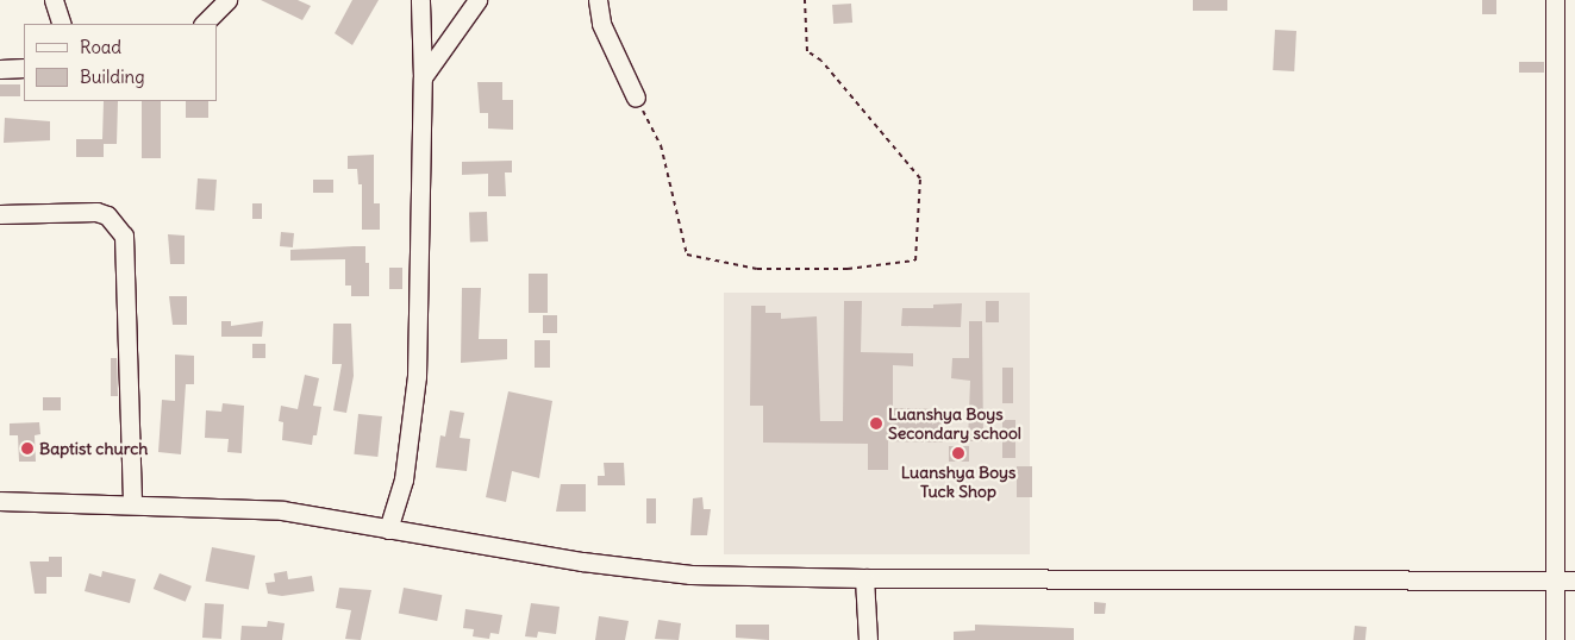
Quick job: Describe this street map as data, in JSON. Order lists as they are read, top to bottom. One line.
{"places":["Luanshya Boys Secondary school","Baptist church","Luanshya Boys Tuck Shop"],"legend":["Road","Building"]}
